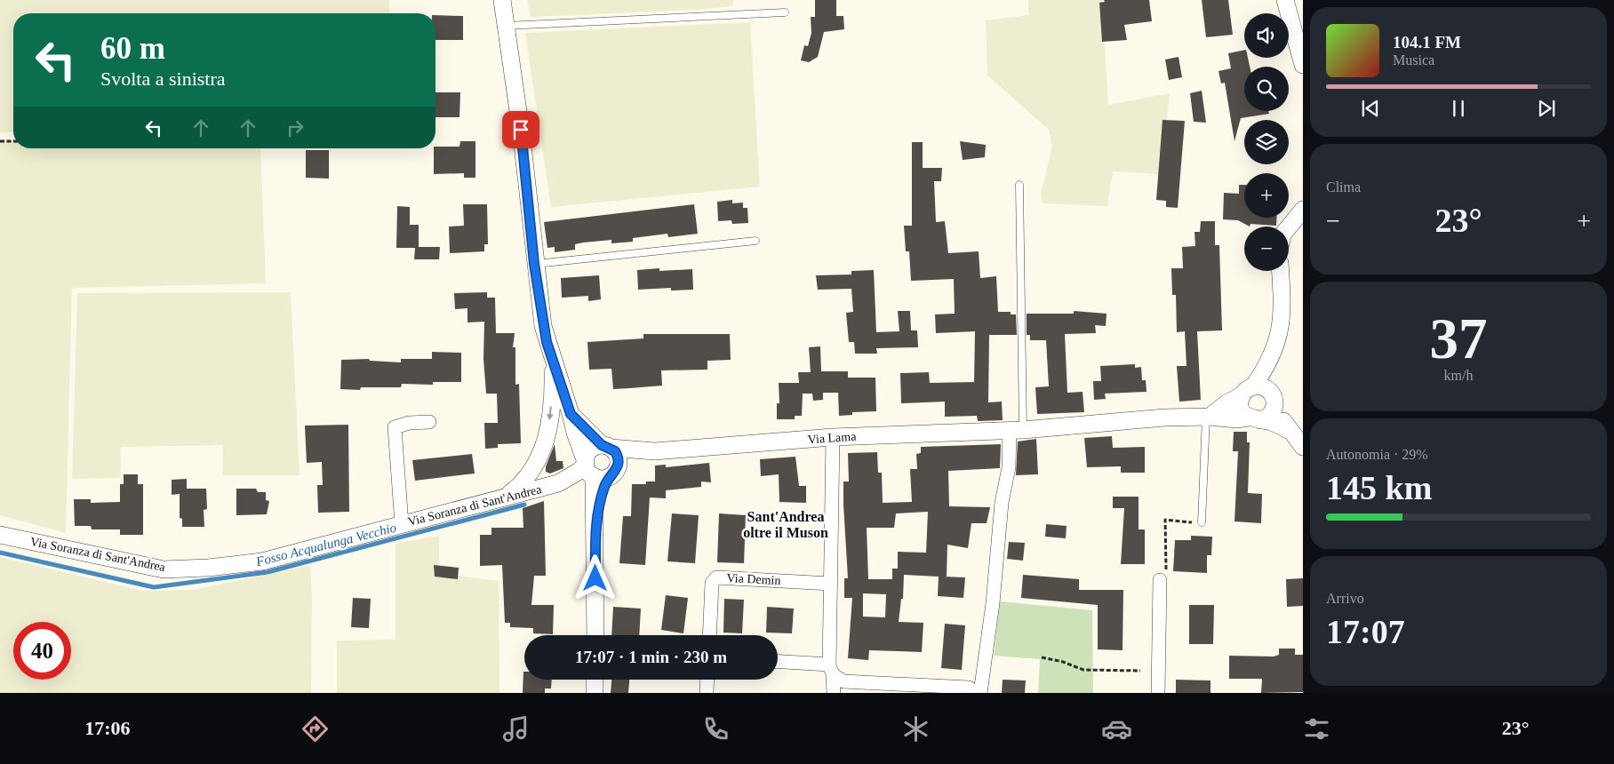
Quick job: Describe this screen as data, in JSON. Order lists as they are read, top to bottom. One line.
{"streets":{"street":["Via Lama","Via Soranza di Sant'Andrea","Via Demin"]},"crossings":[["Via Lama","Via Soranza di Sant'Andrea"]],"districts":["Sant'Andrea oltre il Muson"],"water":["Fosso Acqualunga Vecchio"],"page":{"map_buttons":["+","−"],"turn":["60 m","Svolta a sinistra"],"song":["104.1 FM","Musica"],"tile":["Clima",["37","km/h"],["Autonomia · 29%","145 km"],["Arrivo","17:07"]],"heat":["−","23°","+"],"limit":"40","trip":"17:07 · 1 min · 230 m","tabs":["17:06","23°"]}}
